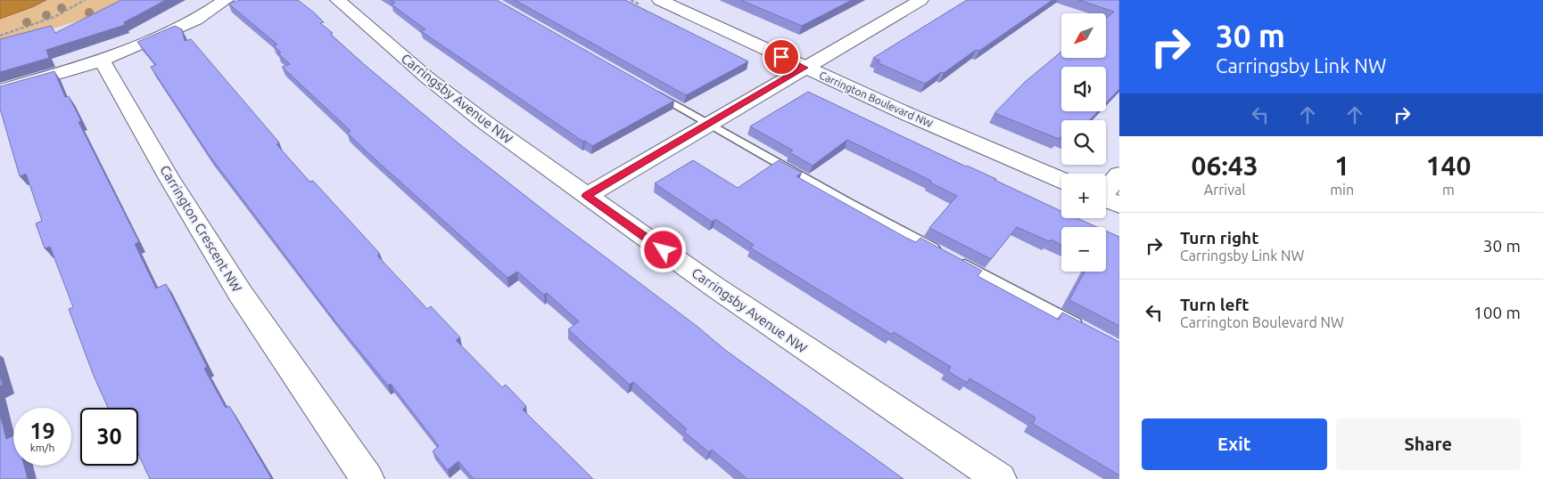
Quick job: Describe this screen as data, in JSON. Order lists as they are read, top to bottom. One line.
{"streets":{"street":["Carringsby Avenue NW","Carrington Boulevard NW","Carrington Crescent NW"]},"north":"bottom left","page":{"turn":["30 m","Carringsby Link NW"],"map_buttons":["+","−"],"eta":["06:43","Arrival","1","min","140","m"],"list":[{"name":"Turn right","note":"Carringsby Link NW","value":"30 m"},{"name":"Turn left","note":"Carrington Boulevard NW","value":"100 m"}],"speed":"19 km/h","limit":"30","buttons":["Exit","Share"]}}
